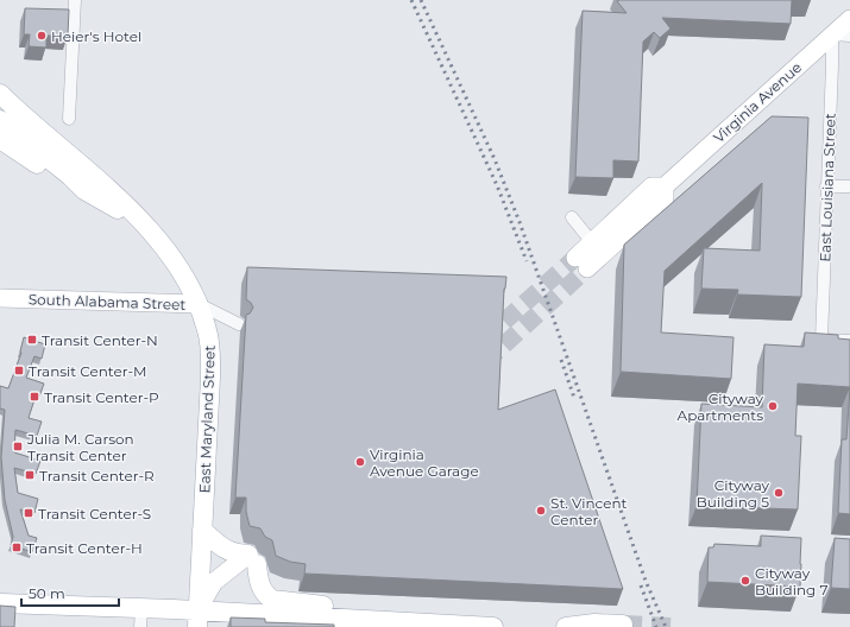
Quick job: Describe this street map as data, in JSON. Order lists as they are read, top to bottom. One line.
{"streets":{"main road":["East Maryland Street"],"street":["Virginia Avenue","East Louisiana Street","South Alabama Street"]},"crossings":[["Virginia Avenue","East Louisiana Street"],["South Alabama Street","East Maryland Street"]],"places":{"other":["Heier's Hotel","Cityway Apartments","Virginia Avenue Garage","Cityway Building 5","St. Vincent Center","Cityway Building 7"],"transit":["Transit Center-N","Transit Center-M","Transit Center-P","Julia M. Carson Transit Center","Transit Center-R","Transit Center-S","Transit Center-H"]},"scale_bar":"50 m"}
